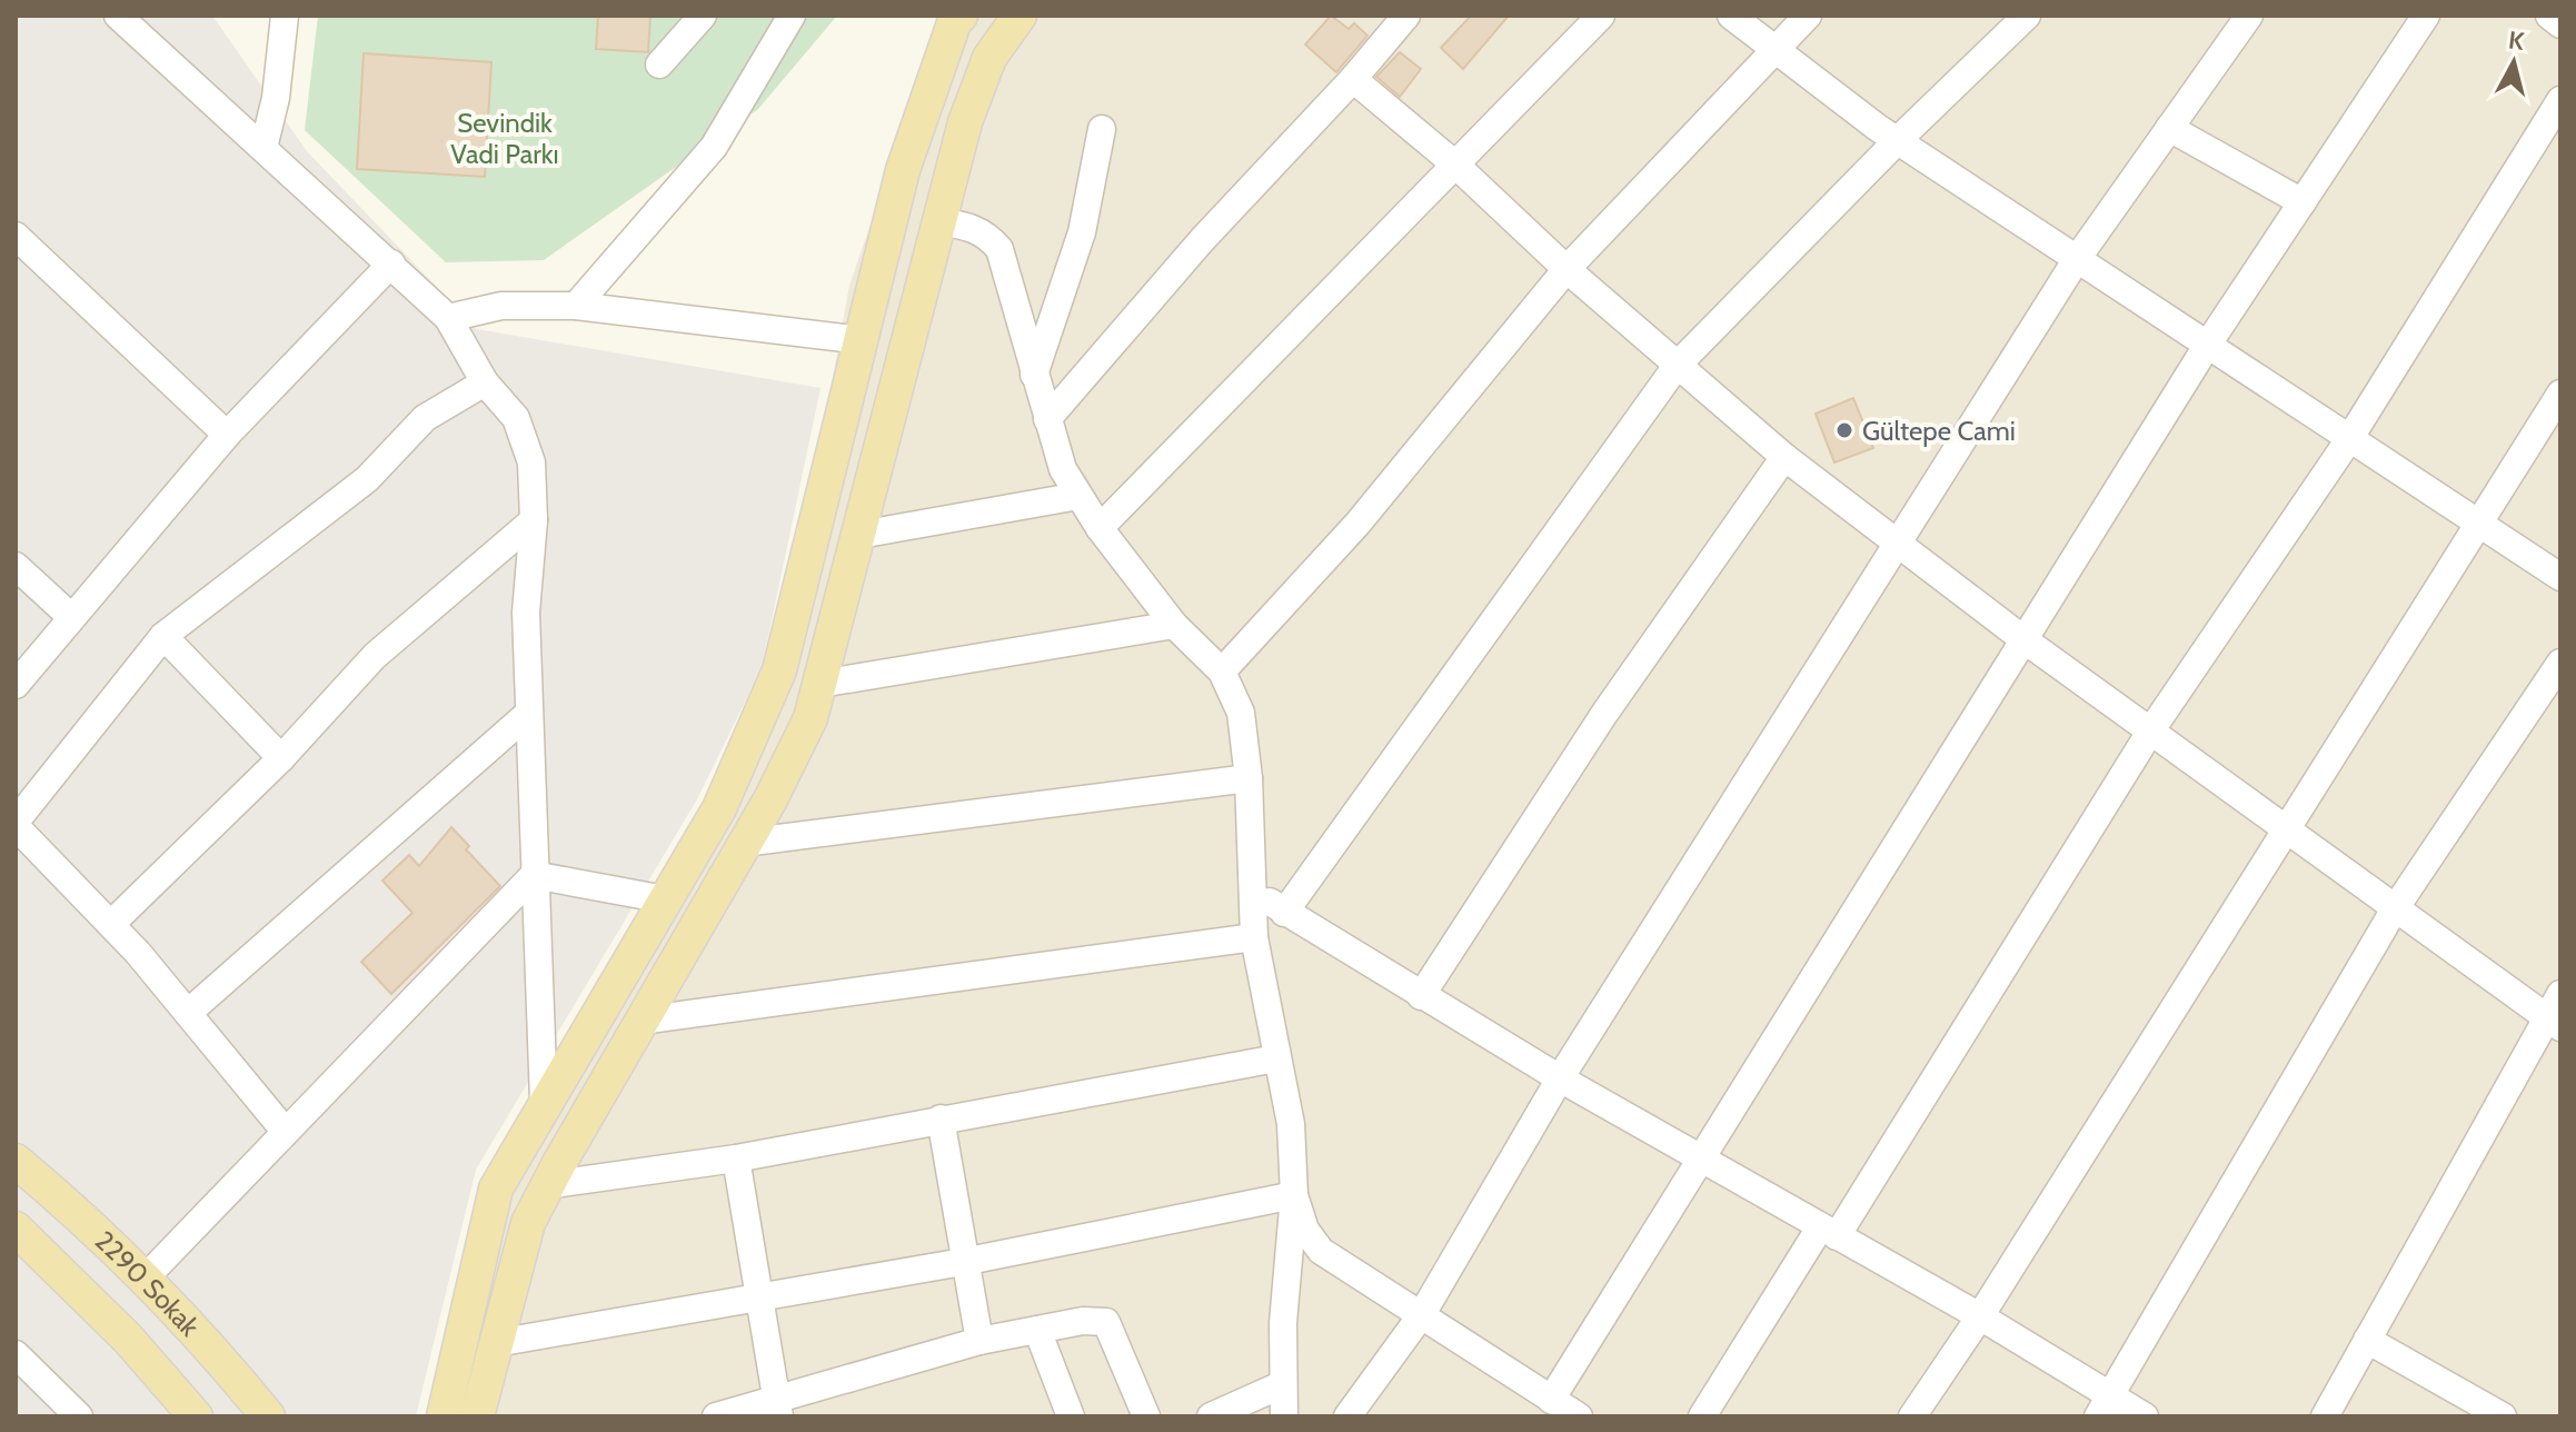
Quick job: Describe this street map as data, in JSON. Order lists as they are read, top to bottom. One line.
{"streets":{"main road":["2290 Sokak"]},"parks":["Sevindik Vadi Parkı"],"places":["Gültepe Cami"],"north":"top"}
